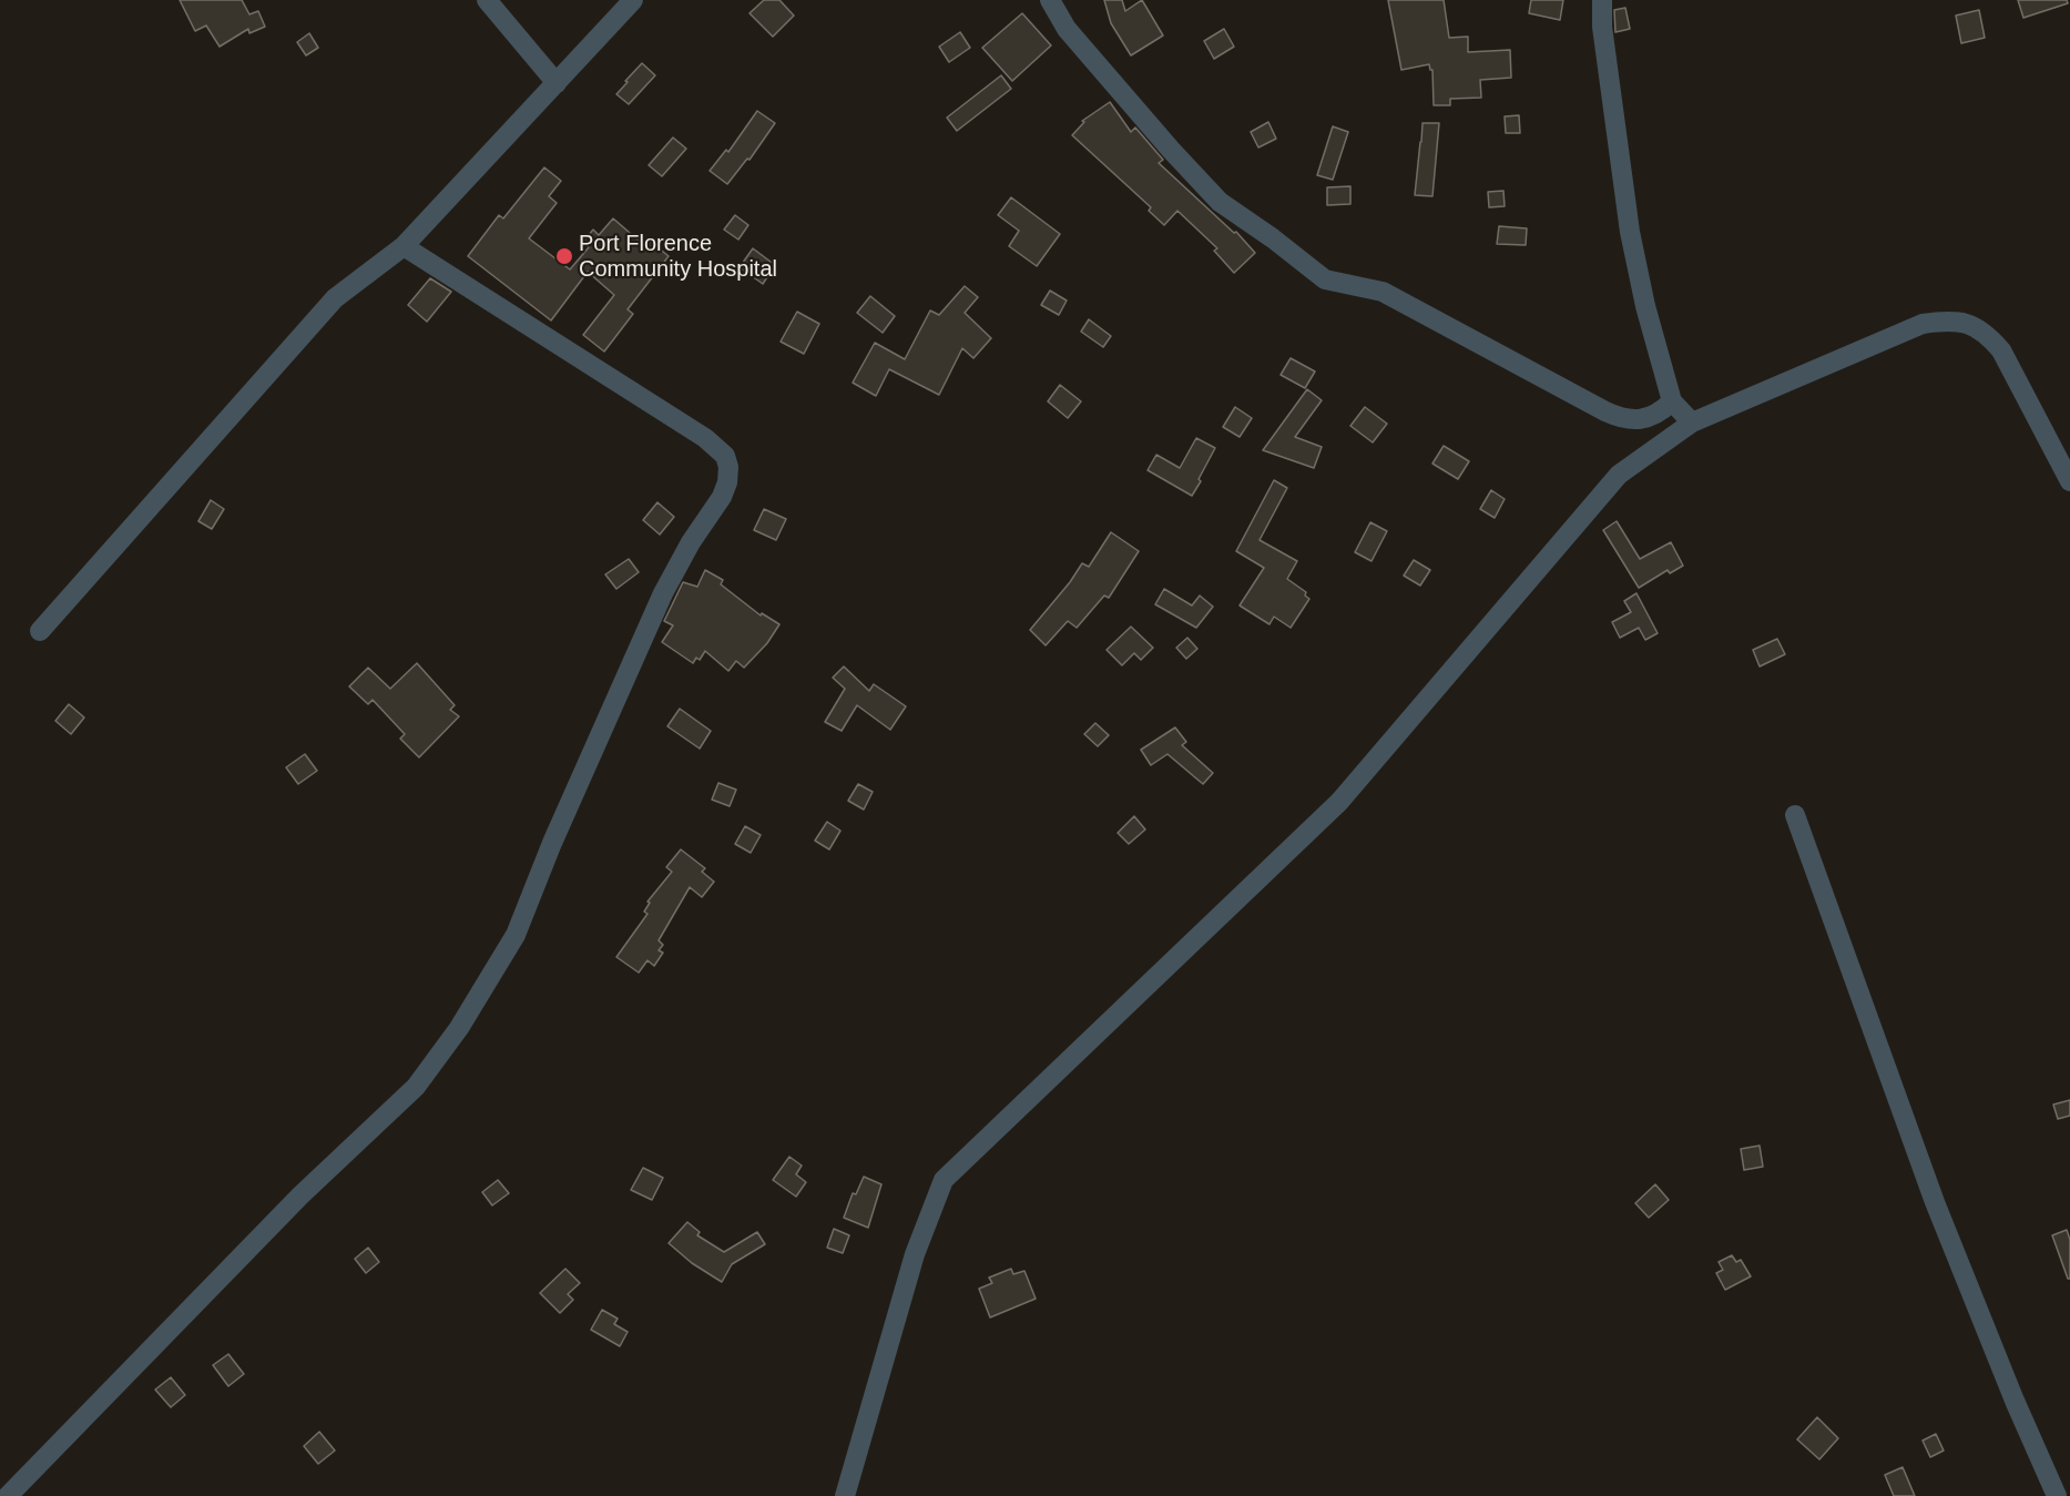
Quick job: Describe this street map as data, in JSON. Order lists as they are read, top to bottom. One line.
{"places":["Port Florence Community Hospital"]}
